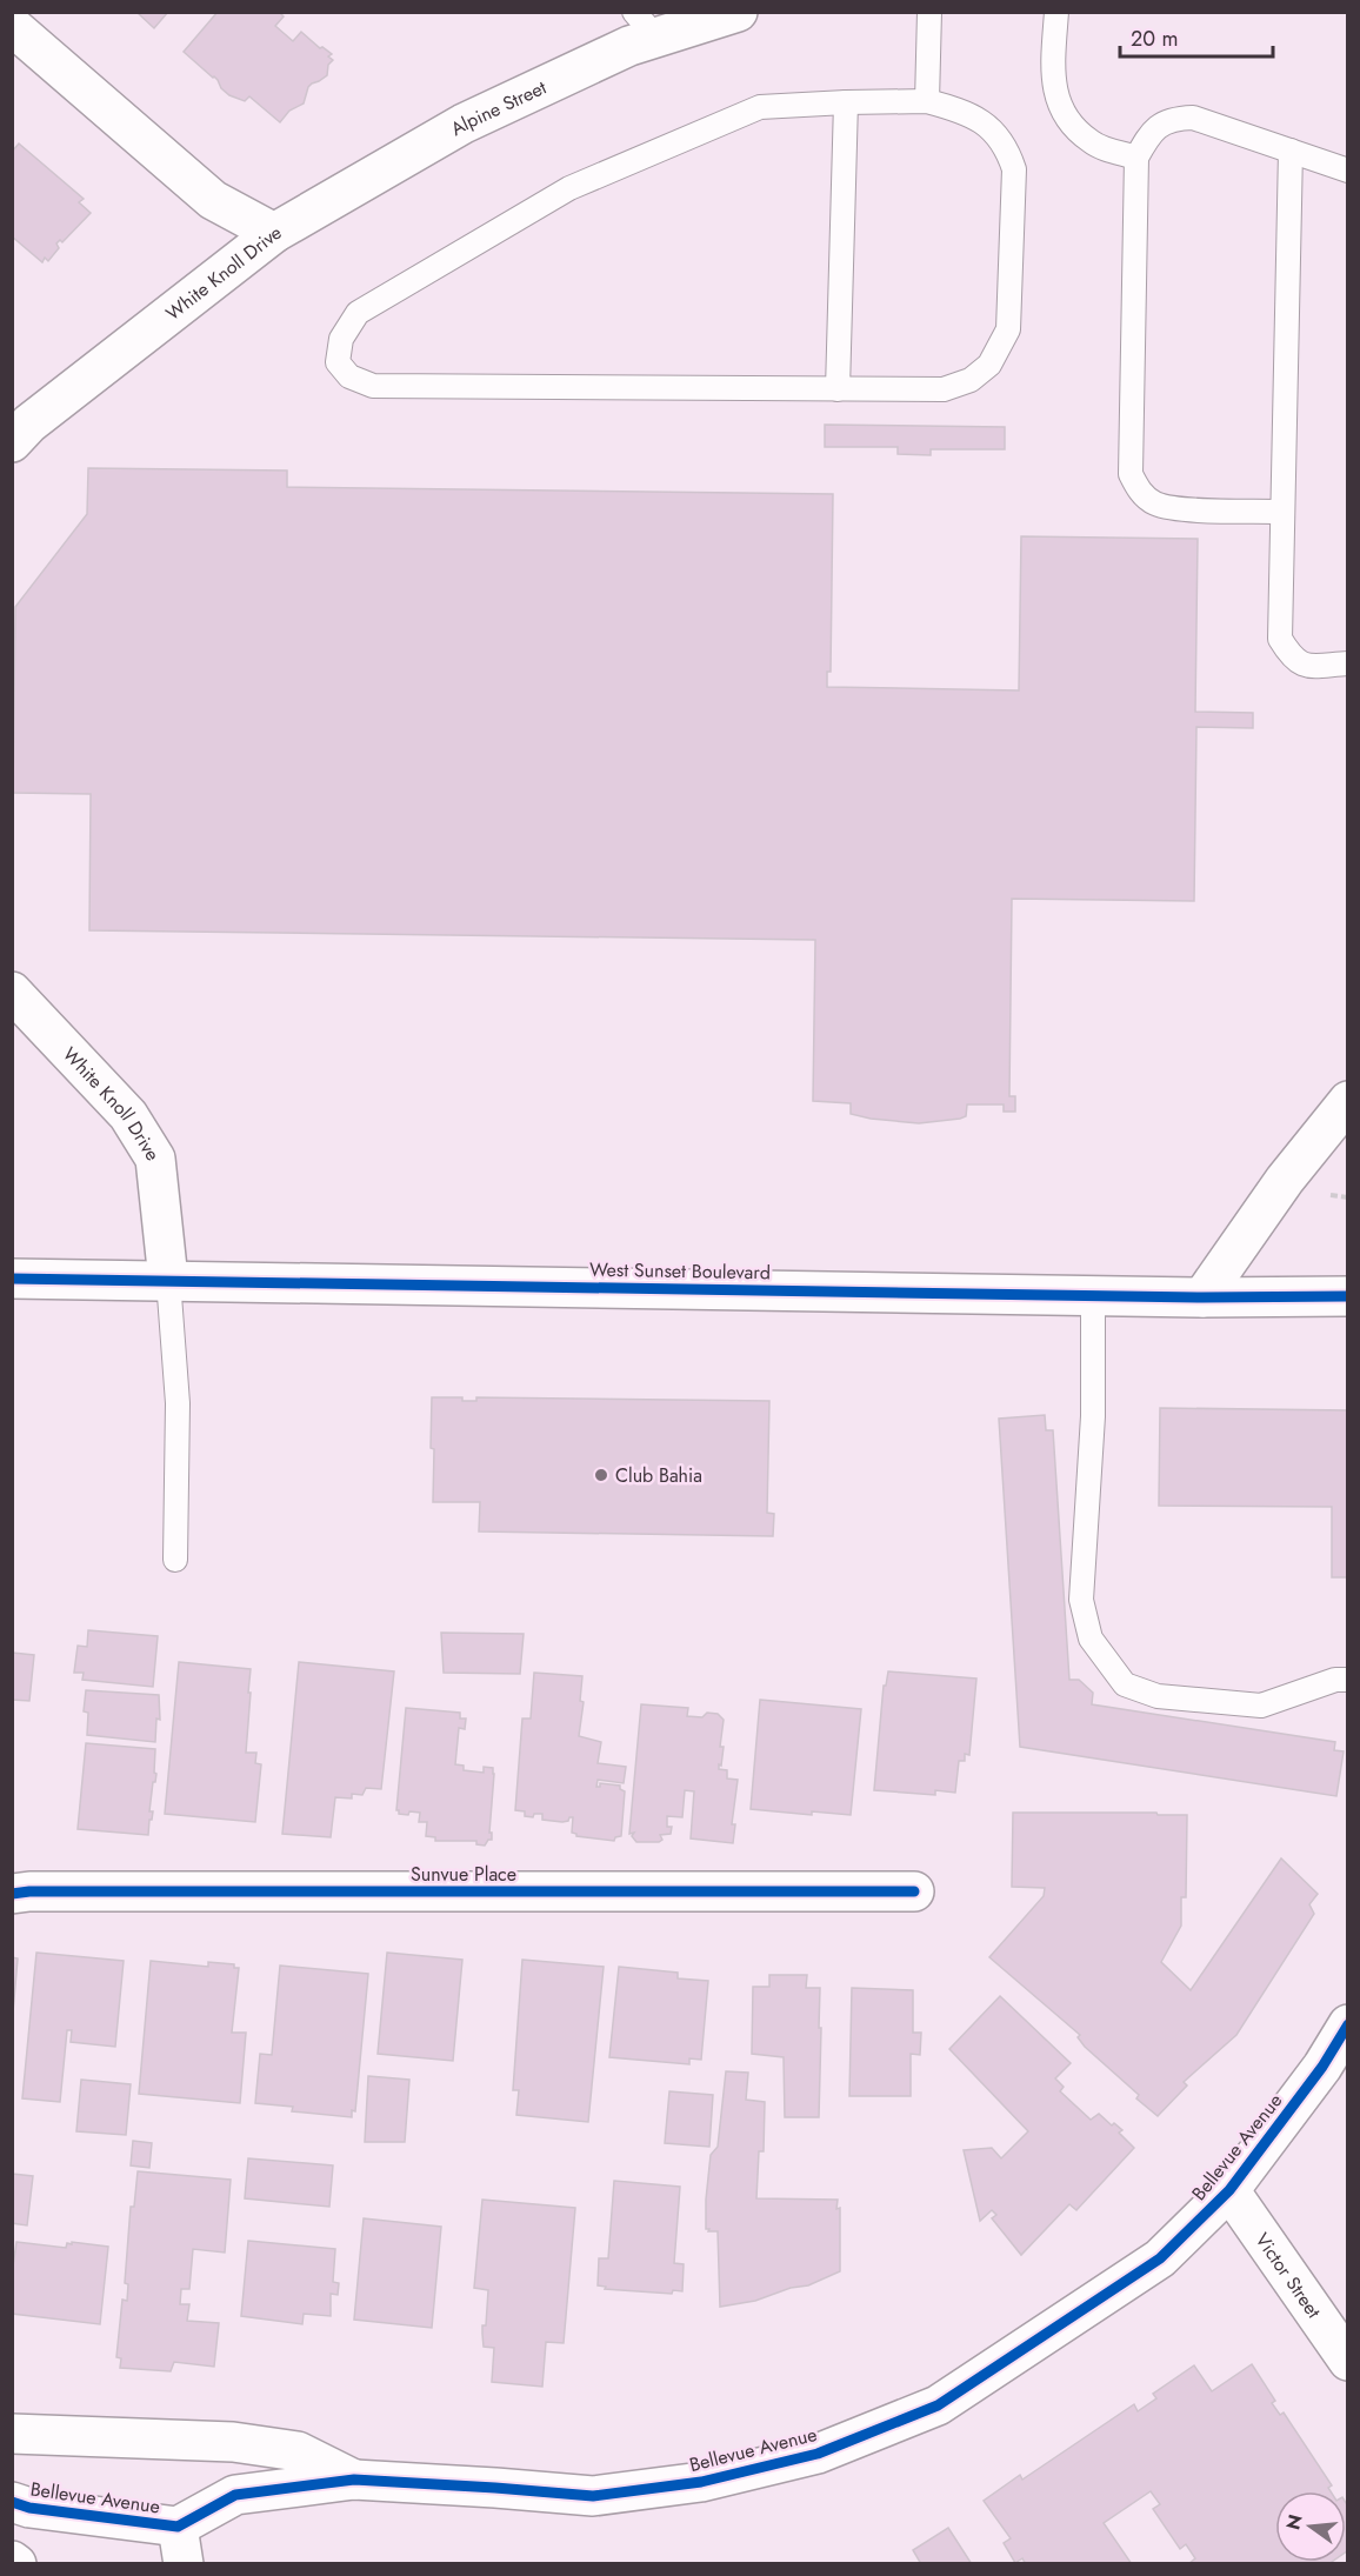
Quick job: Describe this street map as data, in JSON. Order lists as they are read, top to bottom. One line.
{"streets":{"street":["Alpine Street","White Knoll Drive","West Sunset Boulevard","Sunvue Place","Bellevue Avenue","Victor Street"]},"crossings":[["Alpine Street","White Knoll Drive"],["White Knoll Drive","West Sunset Boulevard"],["Bellevue Avenue","Victor Street"]],"places":["Club Bahia"],"scale_bar":"20 m","north":"left"}
